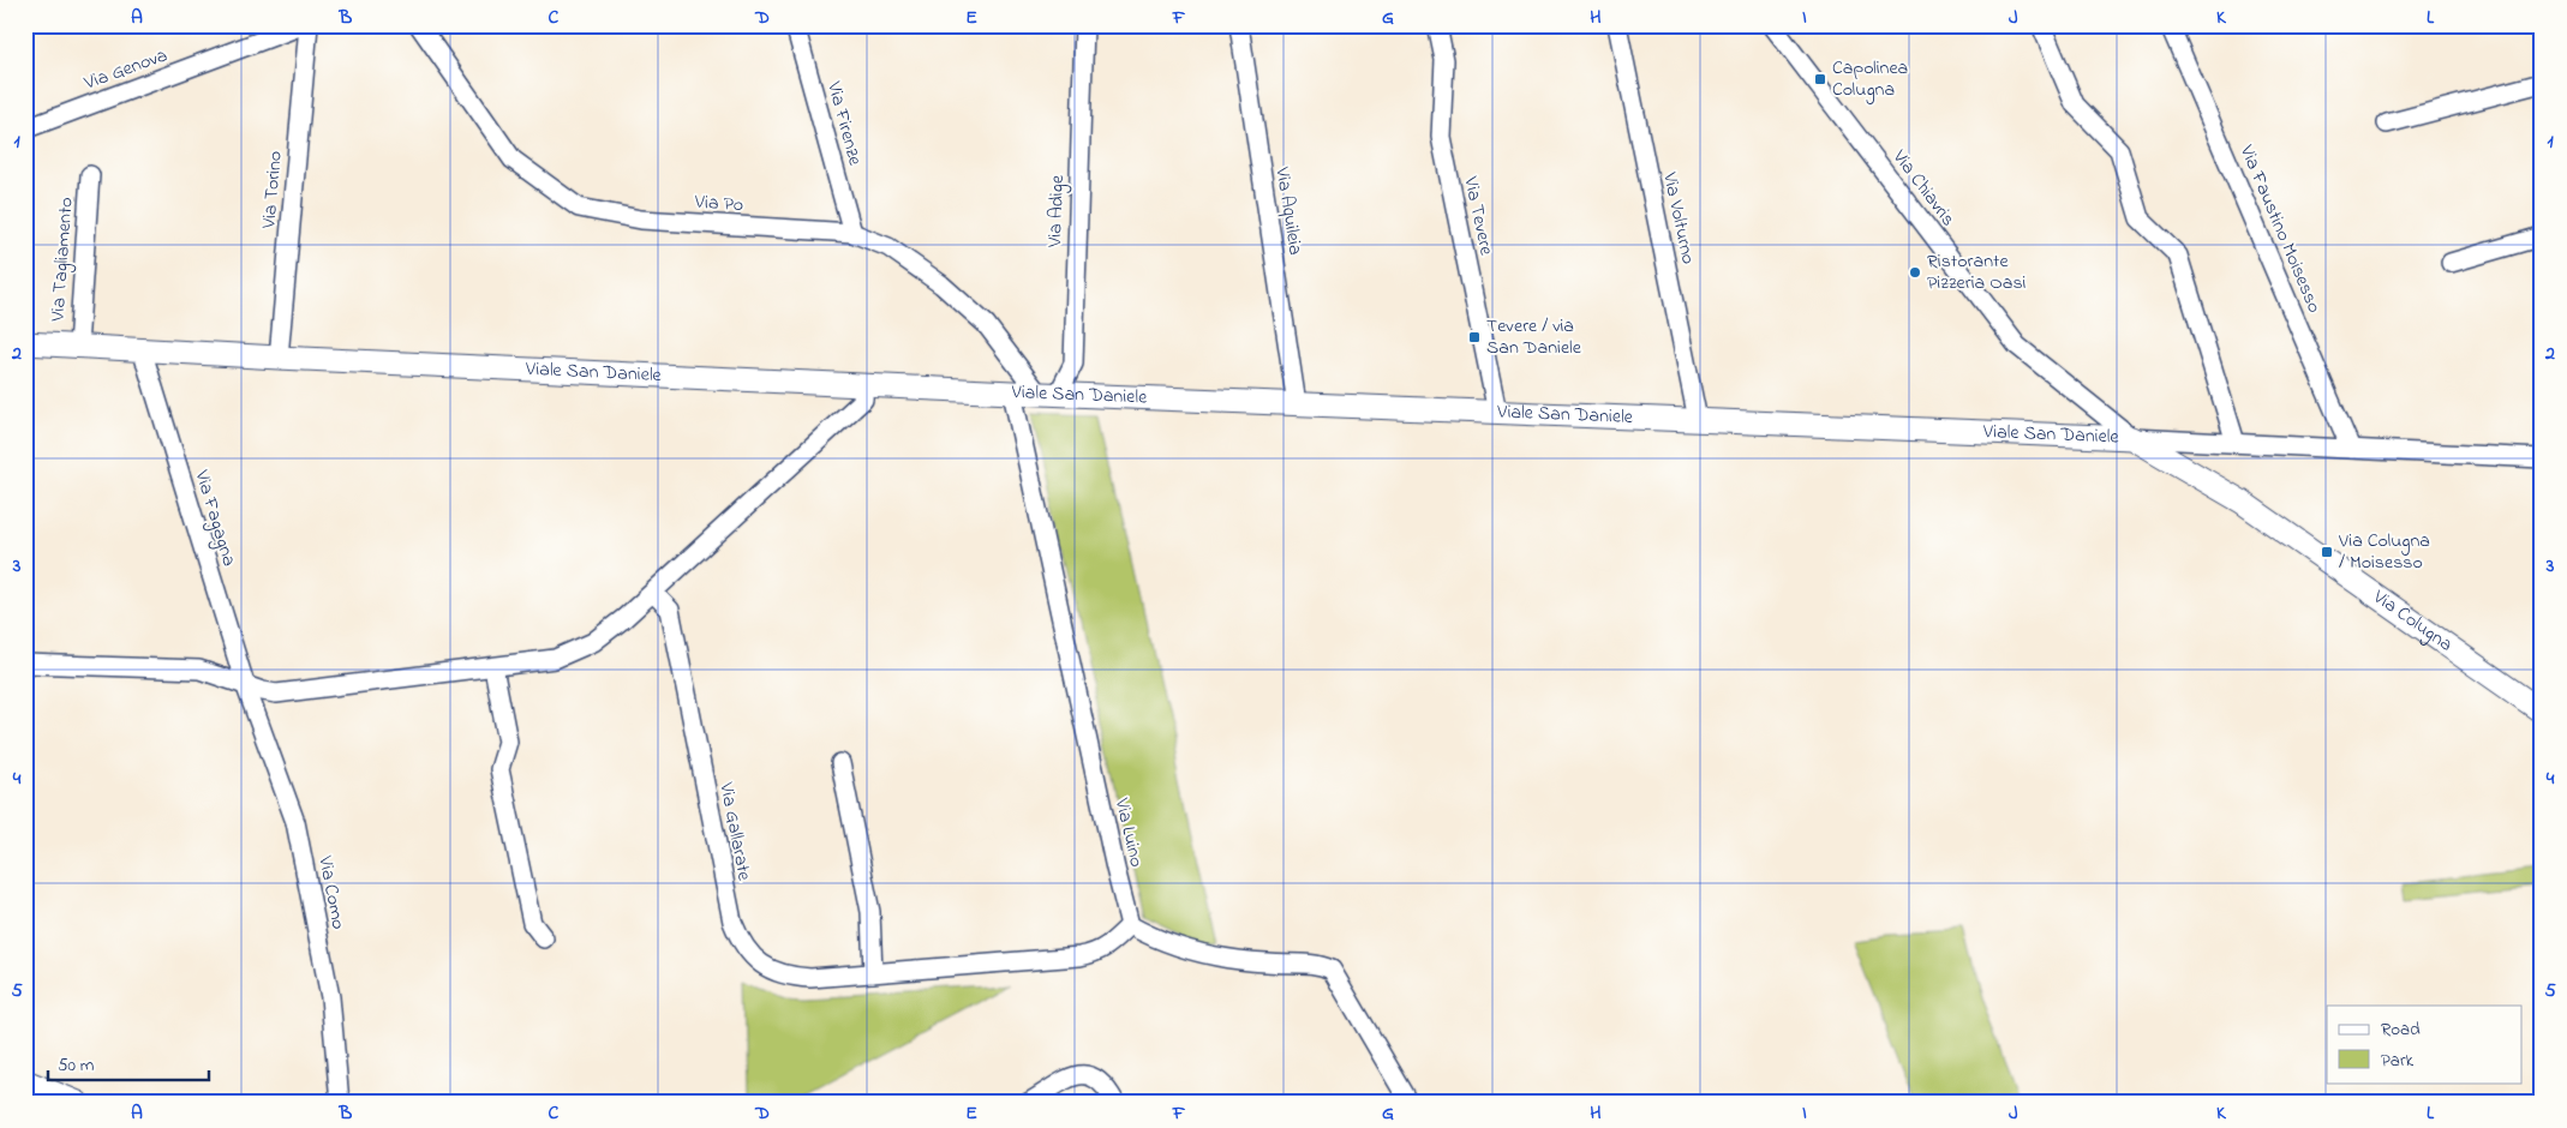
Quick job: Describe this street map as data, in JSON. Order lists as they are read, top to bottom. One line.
{"streets":{"street":["Via Genova","Via Firenze","Via Chiavris","Via Torino","Via Po","Via Adige","Via Aquileia","Via Tevere","Via Volturno","Via Faustino Moisesso","Via Tagliamento","Viale San Daniele","Via Fagagna","Via Colugna","Via Gallarate","Via Luino","Via Como"]},"crossings":[["Via Firenze","Via Po"],["Via Chiavris","Viale San Daniele"],["Via Chiavris","Via Colugna"],["Via Torino","Viale San Daniele"],["Via Po","Via Adige"],["Via Po","Viale San Daniele"],["Via Adige","Viale San Daniele"],["Via Aquileia","Viale San Daniele"],["Via Tevere","Viale San Daniele"],["Via Volturno","Viale San Daniele"],["Via Tagliamento","Viale San Daniele"],["Viale San Daniele","Via Fagagna"],["Viale San Daniele","Via Colugna"],["Viale San Daniele","Via Luino"],["Via Fagagna","Via Como"],["Via Gallarate","Via Luino"]],"places":{"transit":["Capolinea Colugna","Tevere / via San Daniele","Via Colugna / Moisesso"],"other":["Ristorante Pizzeria Oasi"]},"legend":["Road","Park"],"scale_bar":"50 m","grid":{"columns":["A","B","C","D","E","F","G","H","I","J","K","L"],"rows":["1","2","3","4","5"]}}
